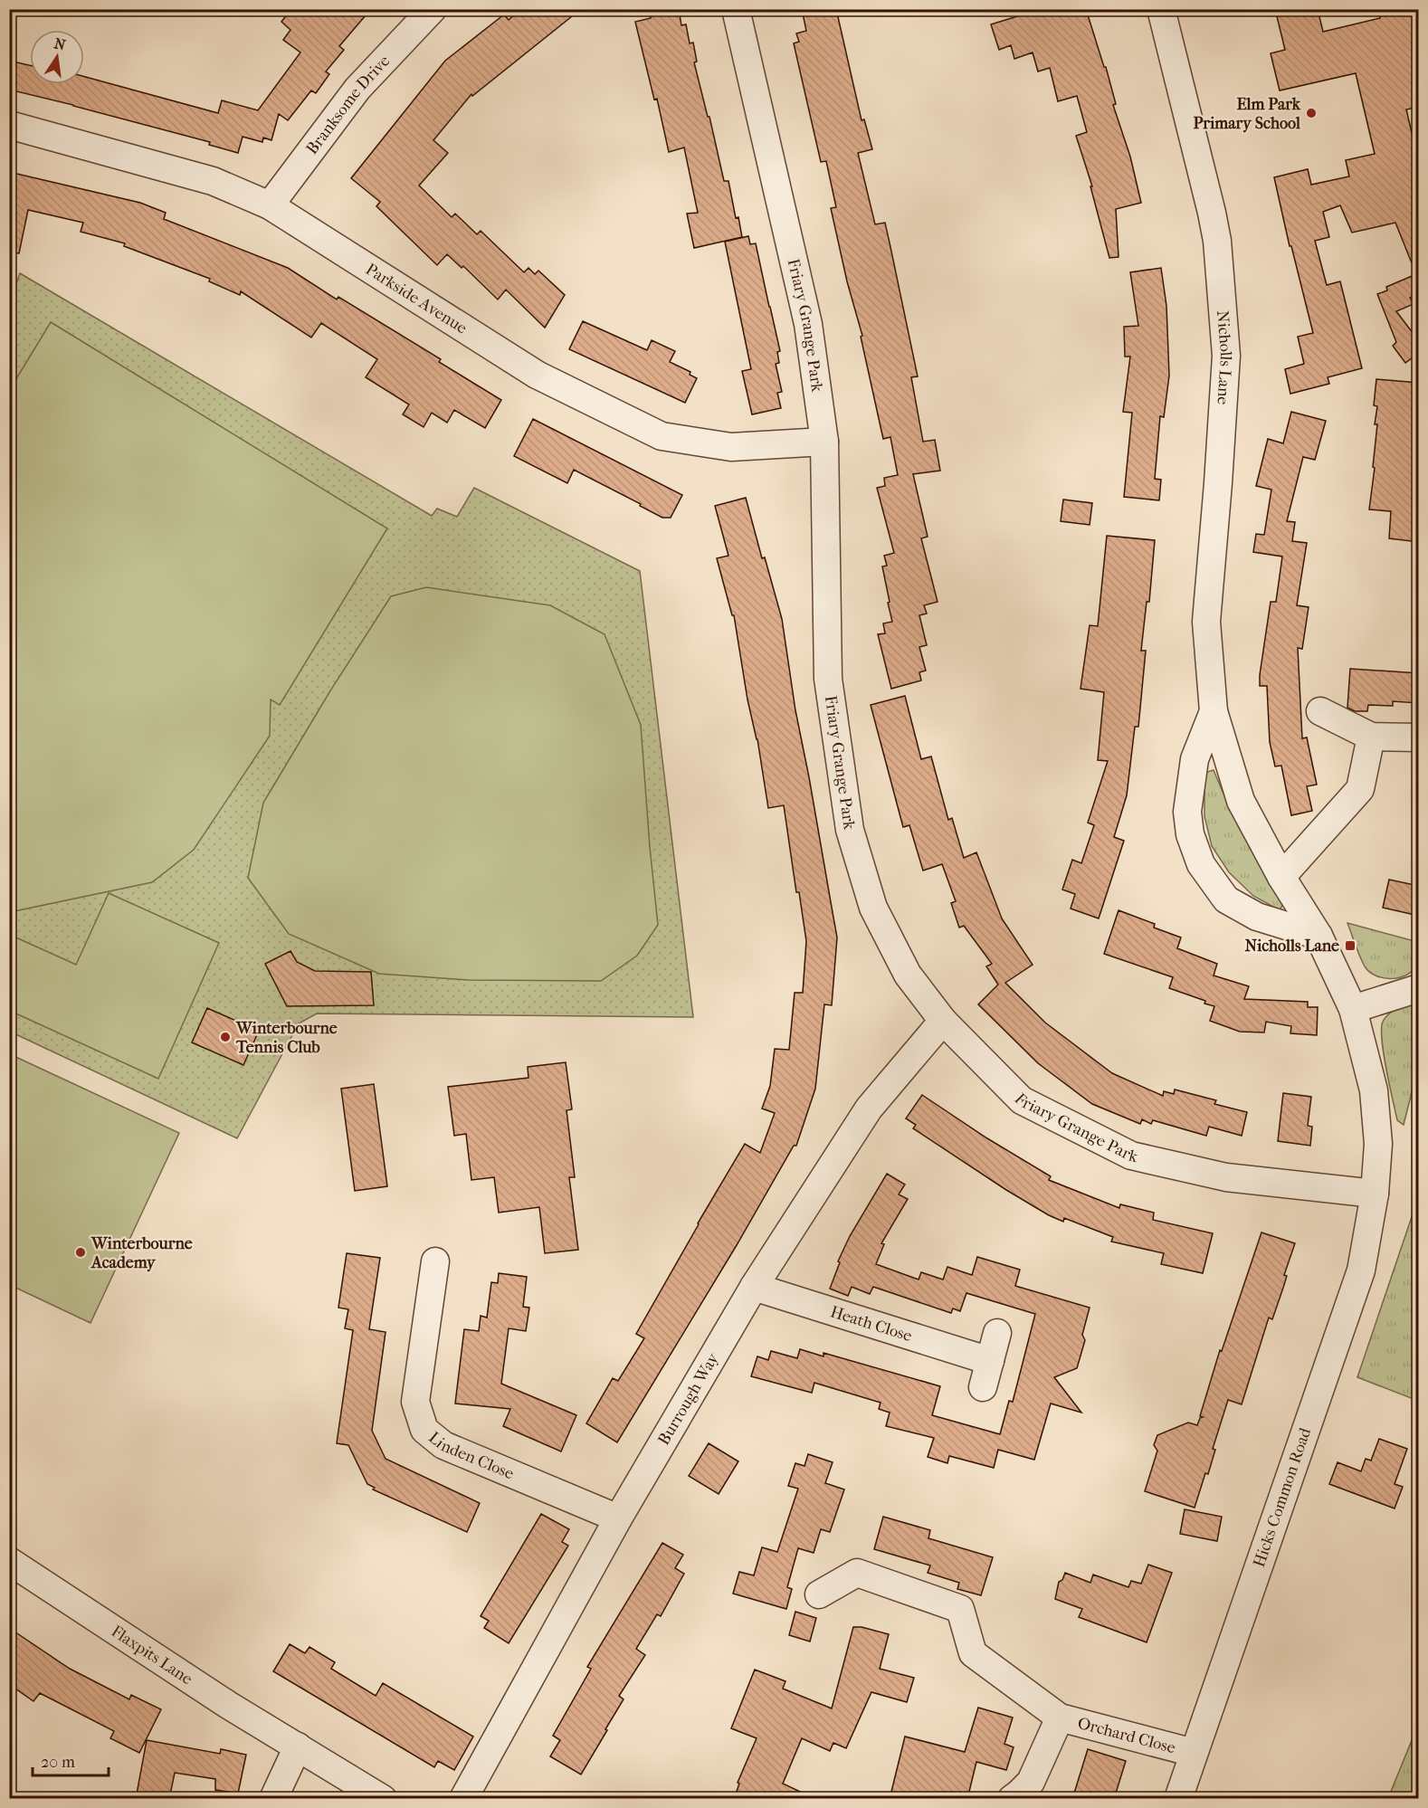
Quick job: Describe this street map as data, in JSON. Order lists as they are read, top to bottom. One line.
{"streets":{"street":["Branksome Drive","Parkside Avenue","Friary Grange Park","Nicholls Lane","Heath Close","Burrough Way","Linden Close","Hicks Common Road","Flaxpits Lane","Orchard Close"]},"crossings":[["Branksome Drive","Parkside Avenue"],["Parkside Avenue","Friary Grange Park"],["Friary Grange Park","Nicholls Lane"],["Friary Grange Park","Burrough Way"],["Friary Grange Park","Hicks Common Road"],["Nicholls Lane","Hicks Common Road"],["Heath Close","Burrough Way"],["Burrough Way","Linden Close"],["Hicks Common Road","Orchard Close"]],"places":{"other":["Elm Park Primary School","Winterbourne Tennis Club","Winterbourne Academy"],"transit":["Nicholls Lane"]},"scale_bar":"20 m","north":"top"}
